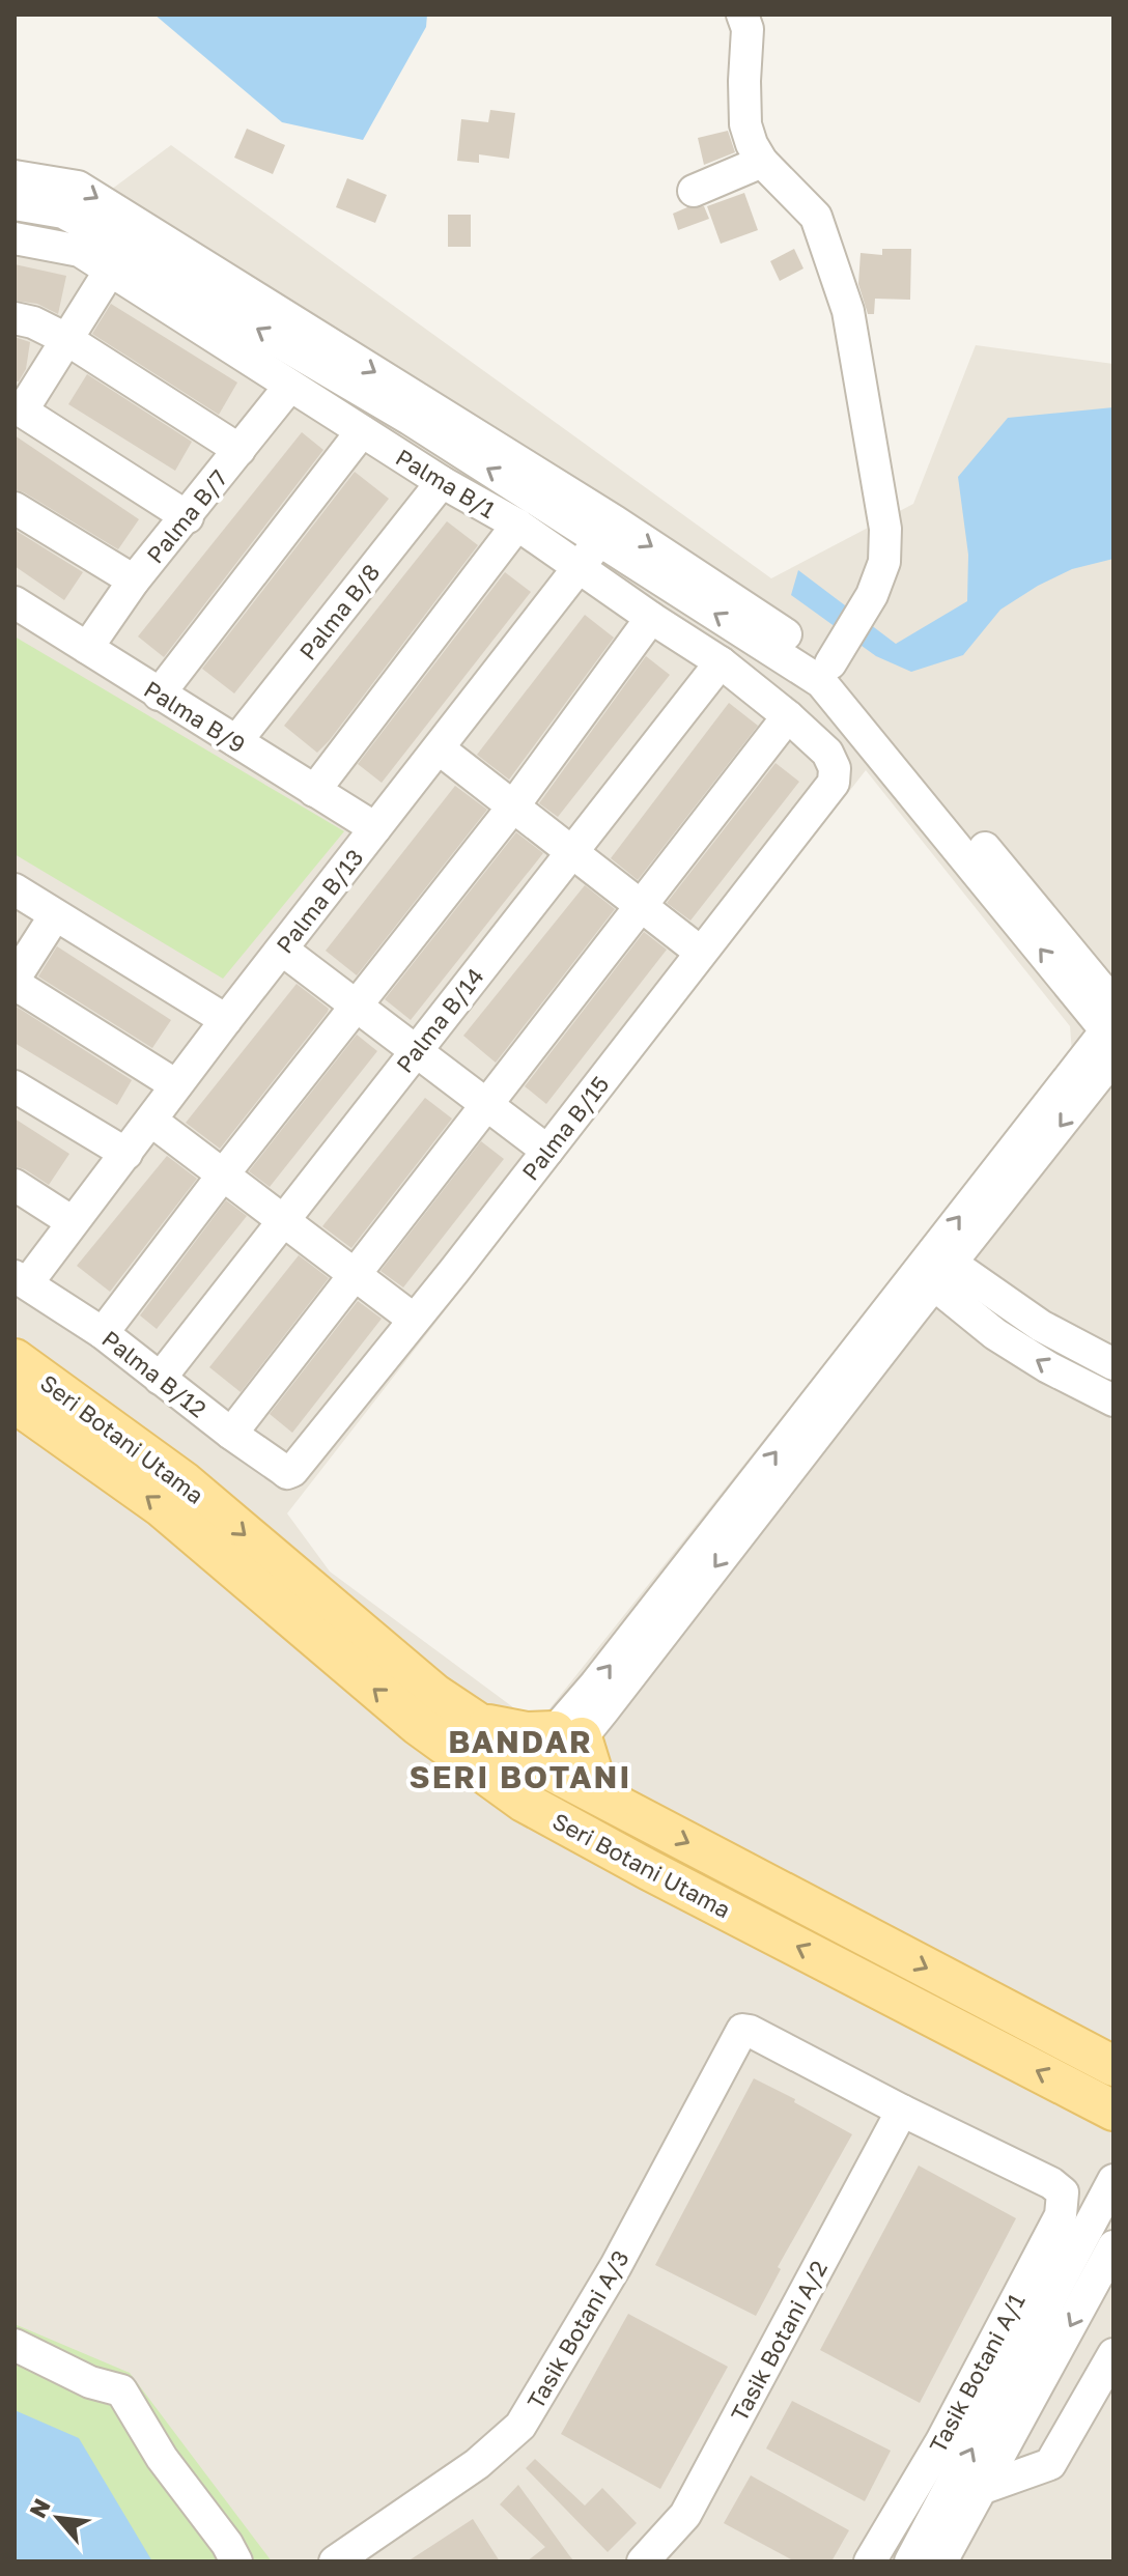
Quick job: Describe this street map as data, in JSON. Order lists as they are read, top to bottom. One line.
{"streets":{"main road":["Seri Botani Utama"],"street":["Palma B/1","Palma B/7","Palma B/8","Palma B/9","Palma B/13","Palma B/14","Palma B/15","Palma B/12","Tasik Botani A/3","Tasik Botani A/2","Tasik Botani A/1"]},"crossings":[["Palma B/1","Palma B/7"],["Palma B/1","Palma B/8"],["Palma B/1","Palma B/13"],["Palma B/1","Palma B/14"],["Palma B/1","Palma B/15"],["Palma B/7","Palma B/9"],["Palma B/8","Palma B/9"],["Palma B/9","Palma B/13"],["Palma B/13","Palma B/12"],["Palma B/14","Palma B/12"],["Palma B/15","Palma B/12"],["Tasik Botani A/3","Tasik Botani A/2"],["Tasik Botani A/3","Tasik Botani A/1"],["Tasik Botani A/2","Tasik Botani A/1"]],"districts":["BANDAR SERI BOTANI"],"north":"top left"}
